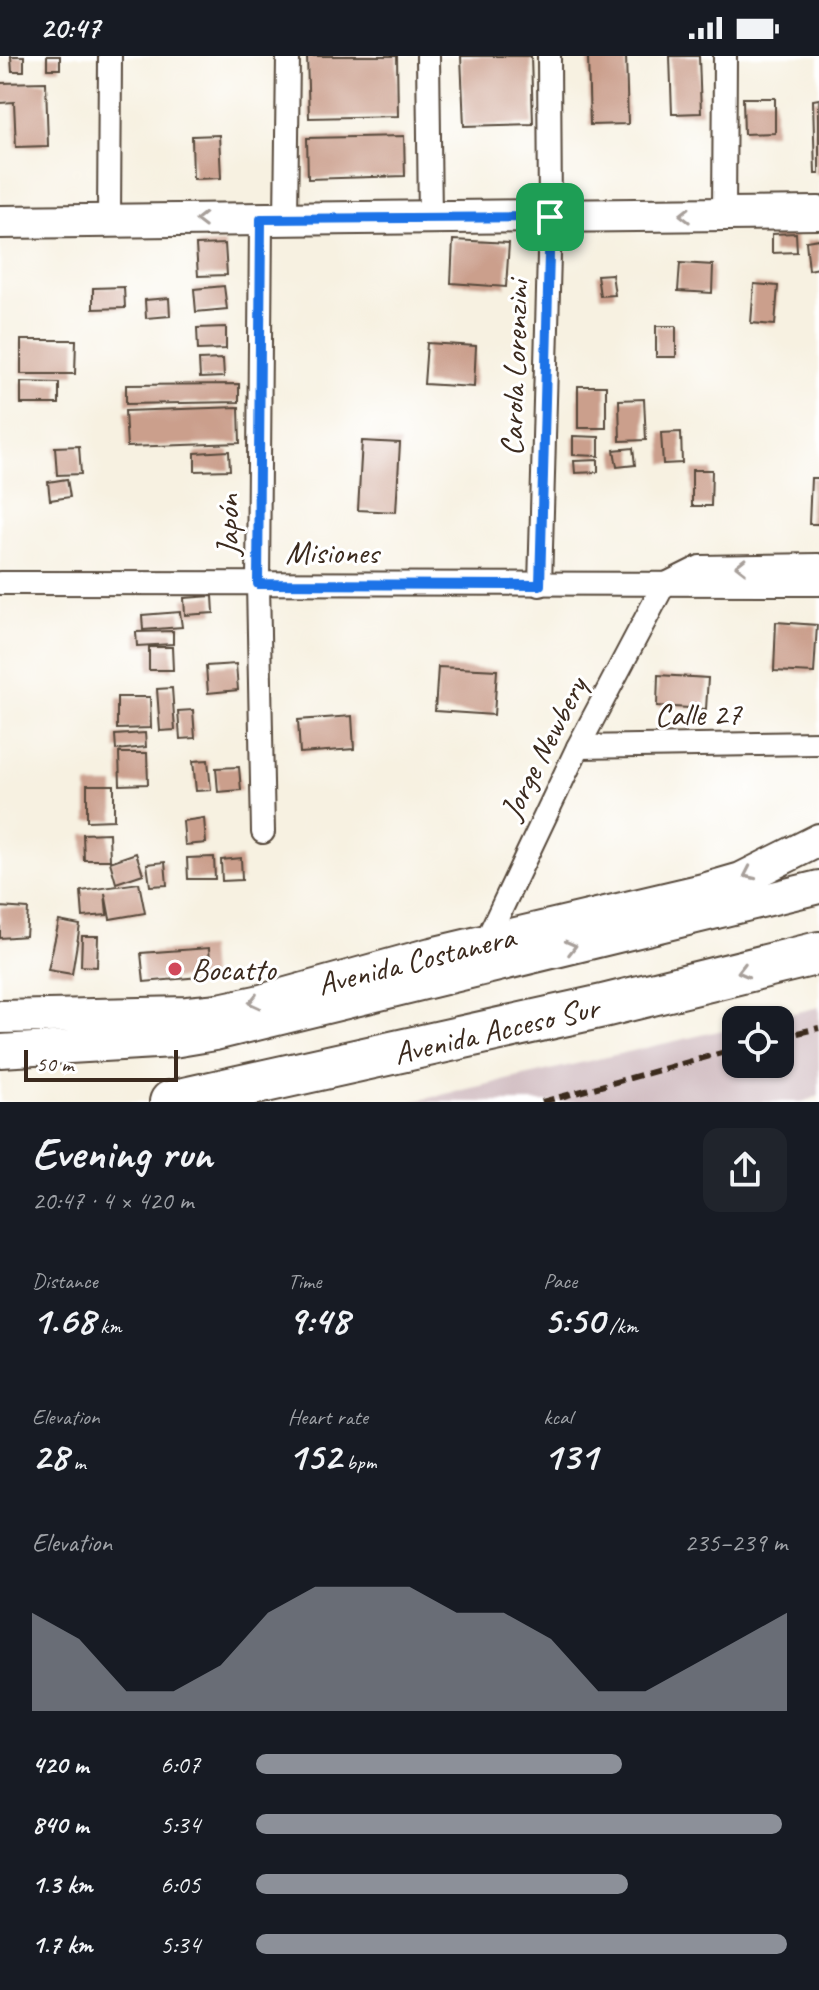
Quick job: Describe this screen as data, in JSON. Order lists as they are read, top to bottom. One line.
{"streets":{"highway":["Avenida Acceso Sur"],"main road":["Avenida Costanera"],"street":["Carola Lorenzini","Japón","Misiones","Calle 27","Jorge Newbery"]},"crossings":[["Carola Lorenzini","Misiones"],["Japón","Misiones"],["Misiones","Jorge Newbery"],["Calle 27","Jorge Newbery"],["Jorge Newbery","Avenida Costanera"]],"places":["Bocatto"],"scale_bar":"50 m","page":{"status":"20:47","scale":"50 m","heading":["Evening run","20:47 · 4 × 420 m"],"stats":[["Distance","1.68 km"],["Time","9:48"],["Pace","5:50 /km"],["Elevation","28 m"],["Heart rate","152 bpm"],["kcal","131"]],"chart":["Elevation","235–239 m"],"list":[{"name":"420 m","note":"6:07"},{"name":"840 m","note":"5:34"},{"name":"1.3 km","note":"6:05"},{"name":"1.7 km","note":"5:34"}]}}
